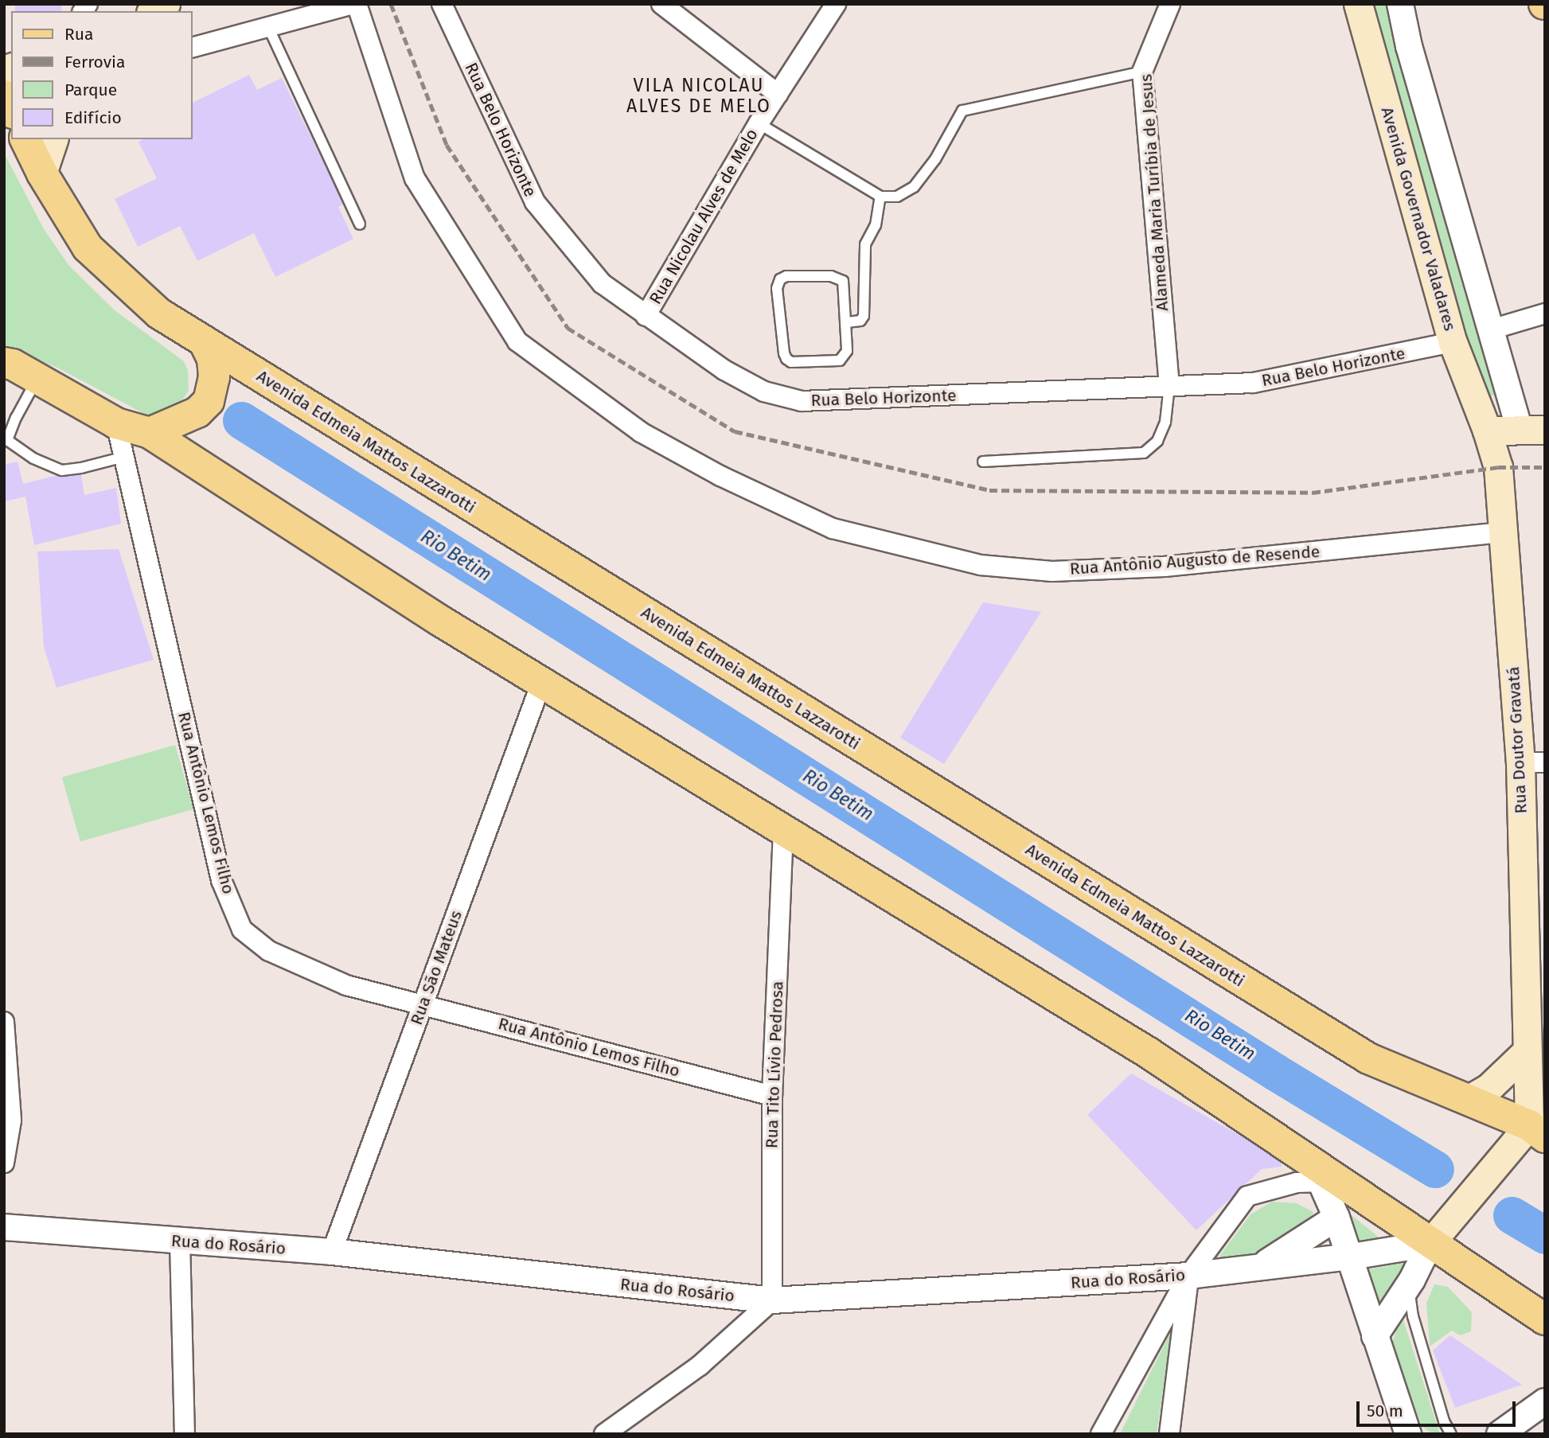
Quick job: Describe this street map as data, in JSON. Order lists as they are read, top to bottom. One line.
{"streets":{"main road":["Avenida Governador Valadares","Avenida Edmeia Mattos Lazzarotti","Rua Doutor Gravatá"],"street":["Rua Belo Horizonte","Alameda Maria Turíbia de Jesus","Rua Nicolau Alves de Melo","Rua Antônio Augusto de Resende","Rua Antônio Lemos Filho","Rua São Mateus","Rua Tito Lívio Pedrosa","Rua do Rosário"]},"crossings":[["Rua Belo Horizonte","Alameda Maria Turíbia de Jesus"],["Rua Belo Horizonte","Rua Nicolau Alves de Melo"],["Rua Belo Horizonte","Avenida Governador Valadares"],["Avenida Governador Valadares","Rua Doutor Gravatá"],["Avenida Edmeia Mattos Lazzarotti","Rua Doutor Gravatá"],["Rua Antônio Augusto de Resende","Rua Doutor Gravatá"],["Rua Antônio Lemos Filho","Rua São Mateus"],["Rua Antônio Lemos Filho","Rua Tito Lívio Pedrosa"],["Rua São Mateus","Rua do Rosário"],["Rua Tito Lívio Pedrosa","Rua do Rosário"]],"districts":["VILA NICOLAU ALVES DE MELO"],"water":["Rio Betim"],"legend":["Rua","Ferrovia","Parque","Edifício"],"scale_bar":"50 m"}
